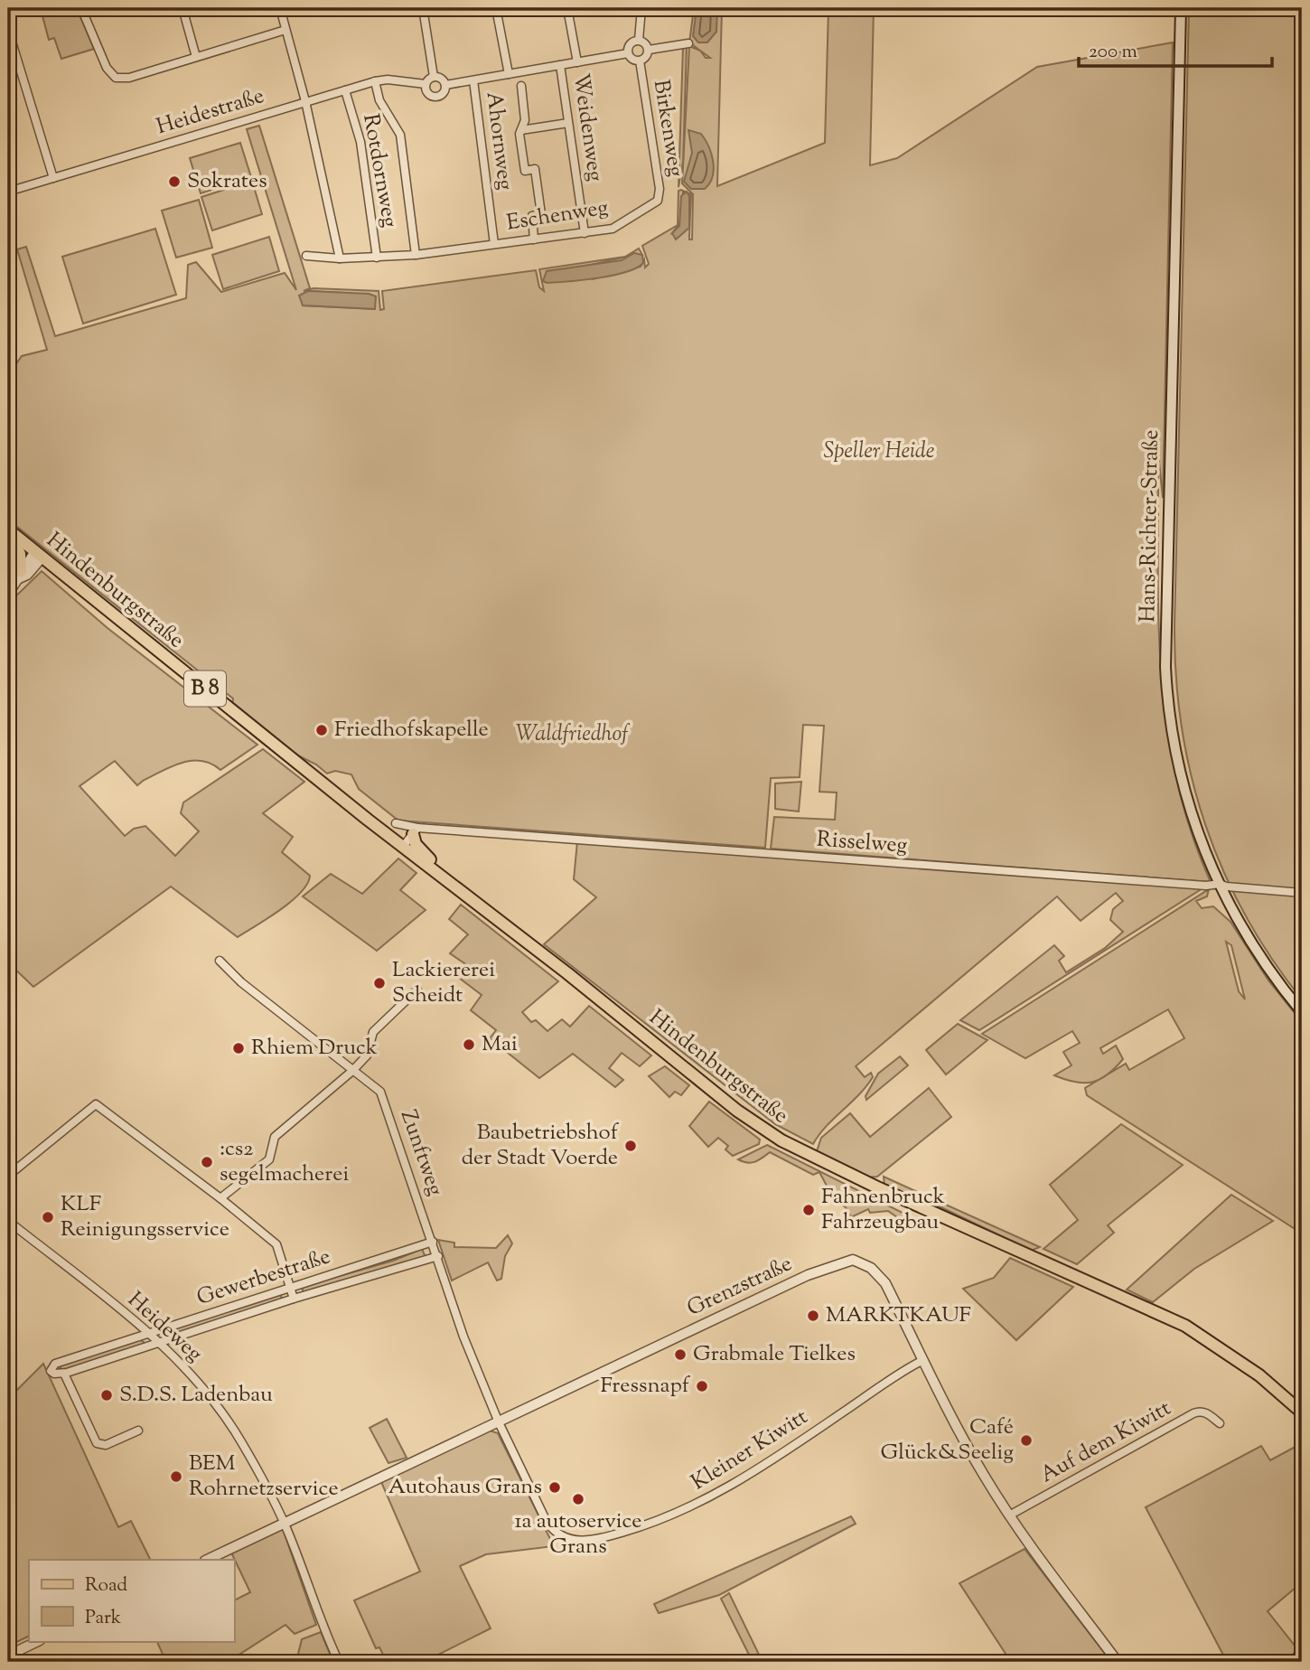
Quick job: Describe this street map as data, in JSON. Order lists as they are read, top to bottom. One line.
{"streets":{"main road":["Hans-Richter-Straße","Hindenburgstraße","B 8"],"street":["Heidestraße","Weidenweg","Birkenweg","Ahornweg","Rotdornweg","Eschenweg","Risselweg","Zunftweg","Gewerbestraße","Grenzstraße","Heideweg","Auf dem Kiwitt","Kleiner Kiwitt"]},"crossings":[["Heidestraße","Weidenweg"],["Heidestraße","Birkenweg"],["Heidestraße","Ahornweg"],["Heidestraße","Rotdornweg"],["Weidenweg","Eschenweg"],["Birkenweg","Eschenweg"],["Ahornweg","Eschenweg"],["Rotdornweg","Eschenweg"],["Hans-Richter-Straße","Risselweg"],["Hindenburgstraße","Risselweg"],["Zunftweg","Gewerbestraße"],["Zunftweg","Grenzstraße"],["Zunftweg","Kleiner Kiwitt"],["Gewerbestraße","Heideweg"],["Grenzstraße","Heideweg"],["Grenzstraße","Auf dem Kiwitt"],["Grenzstraße","Kleiner Kiwitt"]],"parks":["Speller Heide","Waldfriedhof"],"places":["Sokrates","Friedhofskapelle","Lackiererei Scheidt","Mai","Rhiem Druck","Baubetriebshof der Stadt Voerde",":cs2 segelmacherei","Fahnenbruck Fahrzeugbau","KLF Reinigungsservice","MARKTKAUF","Grabmale Tielkes","Fressnapf","S.D.S. Ladenbau","Café Glück&Seelig","BEM Rohrnetzservice","Autohaus Grans","1a autoservice Grans"],"legend":["Road","Park"],"scale_bar":"200 m"}
